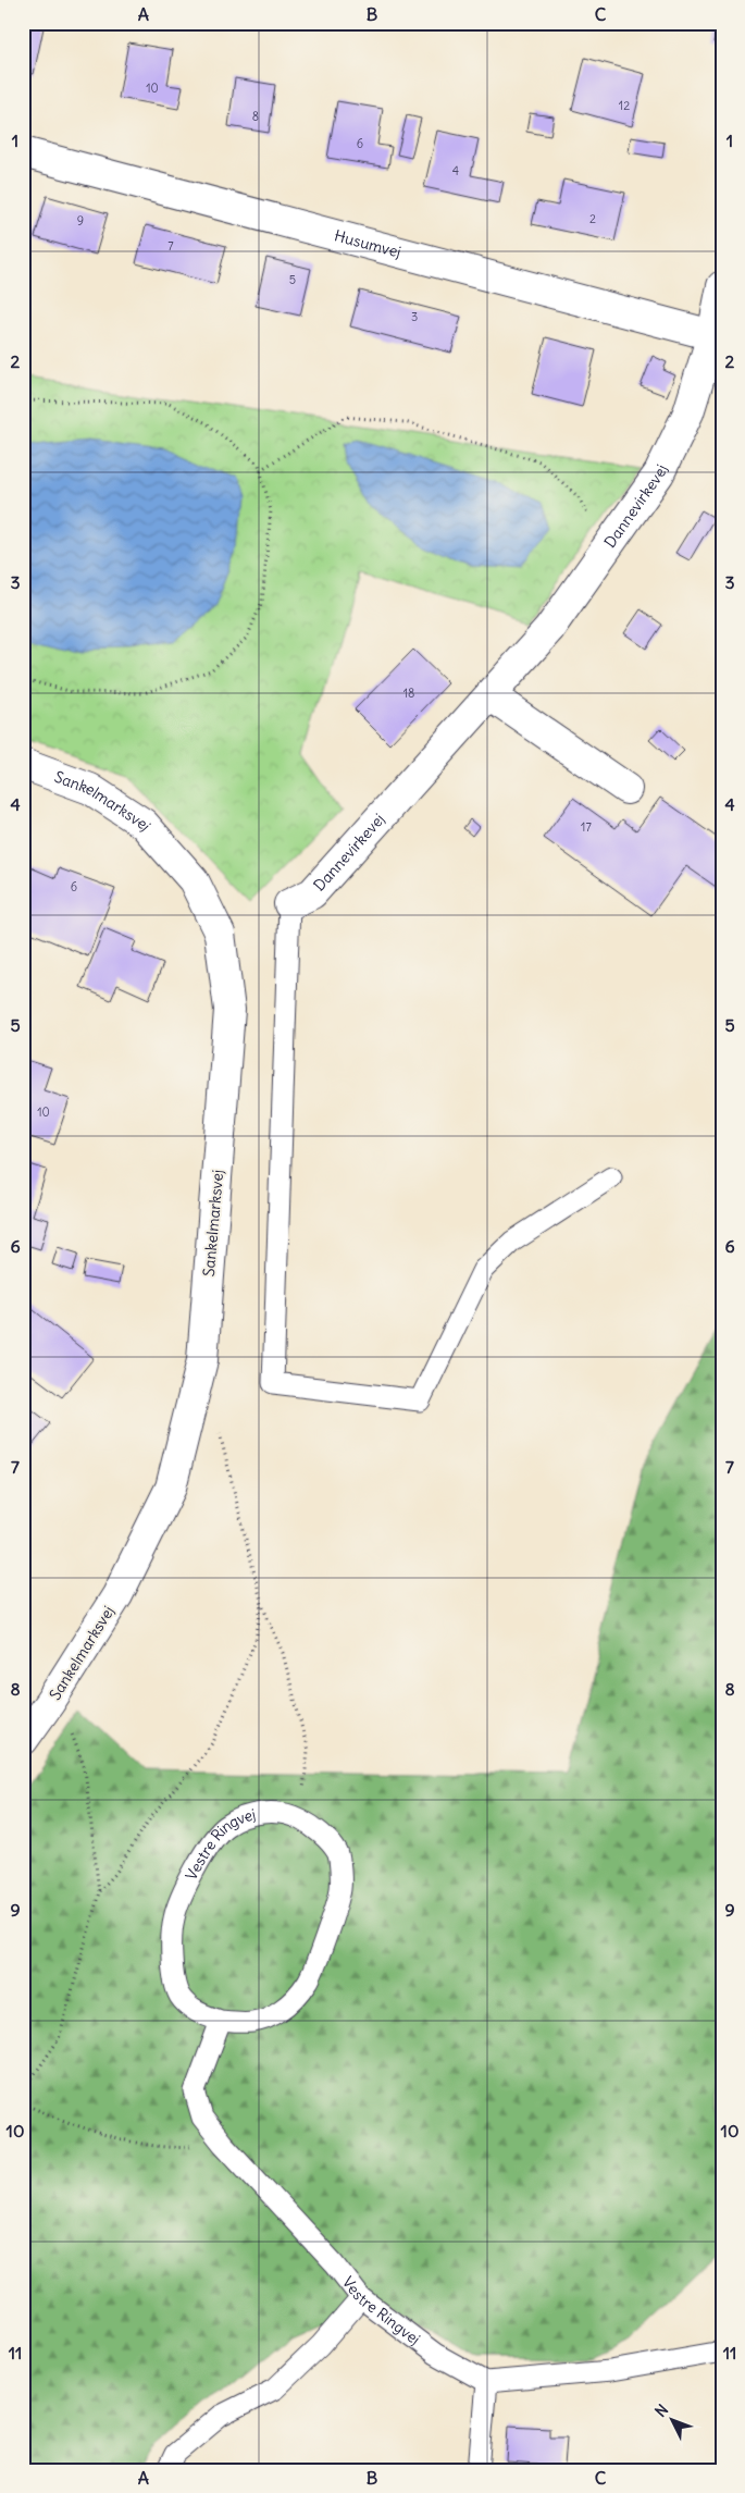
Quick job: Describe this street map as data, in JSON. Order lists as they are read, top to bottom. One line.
{"streets":{"street":["Husumvej","Dannevirkevej","Sankelmarksvej"],"lane":["Vestre Ringvej"]},"crossings":[["Husumvej","Dannevirkevej"]],"house_numbers":["10","12","8","6","4","2","9","7","5","3","18","17","6","10"],"north":"top left","grid":{"columns":["A","B","C"],"rows":["1","2","3","4","5","6","7","8","9","10","11"]}}
